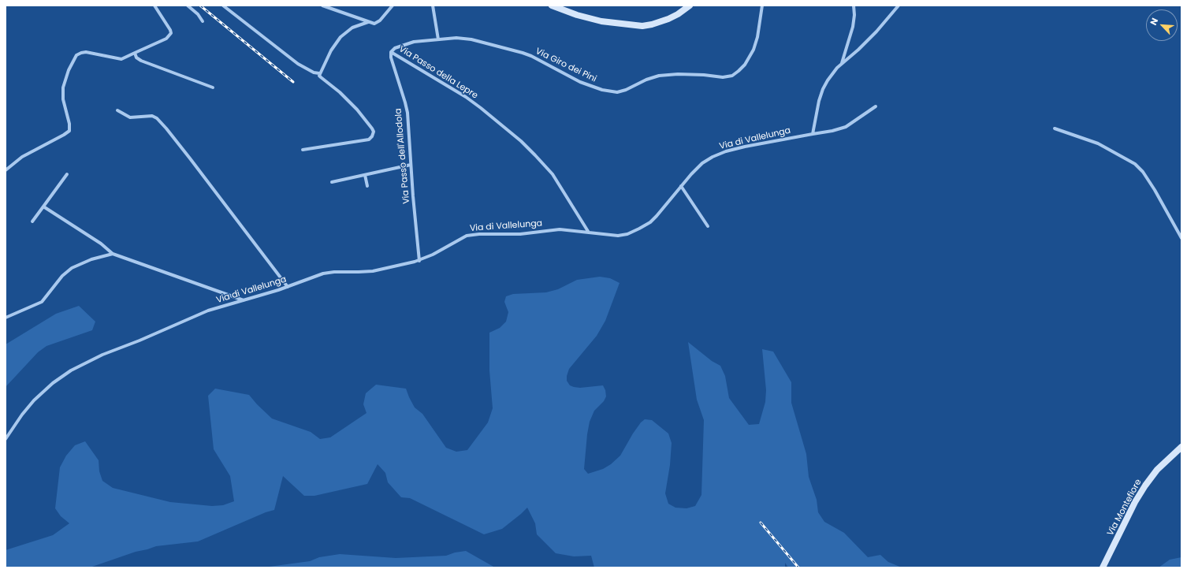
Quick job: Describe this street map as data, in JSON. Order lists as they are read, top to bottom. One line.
{"streets":{"main road":["Via Montefiore"],"street":["Via Giro dei Pini","Via Passo della Lepre","Via di Vallelunga","Via Passo dell'Allodola"]},"crossings":[["Via Giro dei Pini","Via Passo della Lepre"],["Via Giro dei Pini","Via Passo dell'Allodola"],["Via Passo della Lepre","Via di Vallelunga"],["Via Passo della Lepre","Via Passo dell'Allodola"],["Via di Vallelunga","Via Passo dell'Allodola"]],"north":"top left"}
